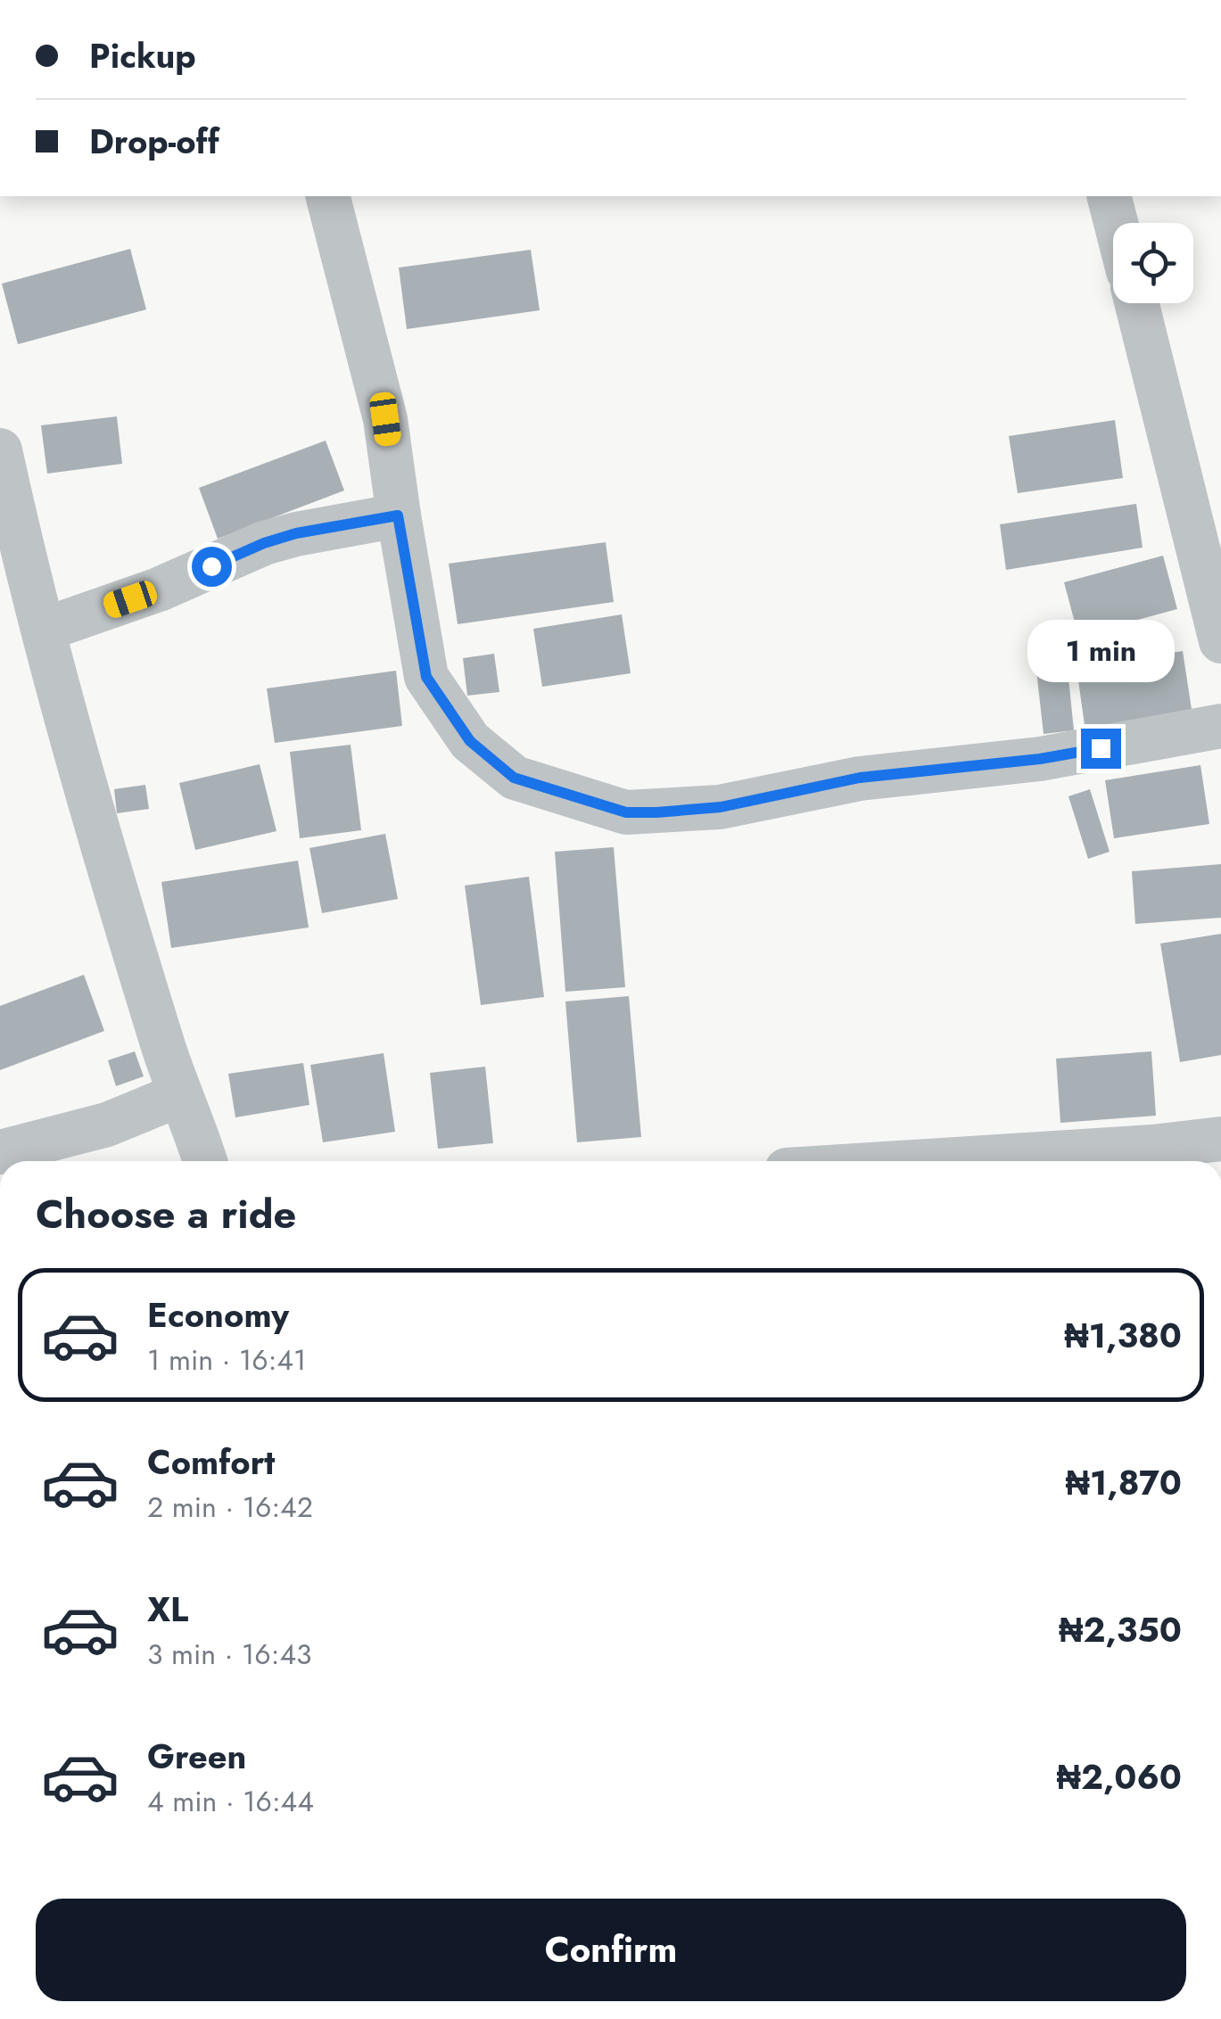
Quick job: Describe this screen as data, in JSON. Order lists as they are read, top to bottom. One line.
{"page":{"banner":["Pickup","Drop-off"],"bubble":"1 min","heading":"Choose a ride","list":[{"name":"Economy","note":"1 min · 16:41","value":"₦1,380"},{"name":"Comfort","note":"2 min · 16:42","value":"₦1,870"},{"name":"XL","note":"3 min · 16:43","value":"₦2,350"},{"name":"Green","note":"4 min · 16:44","value":"₦2,060"}],"buttons":"Confirm"}}
